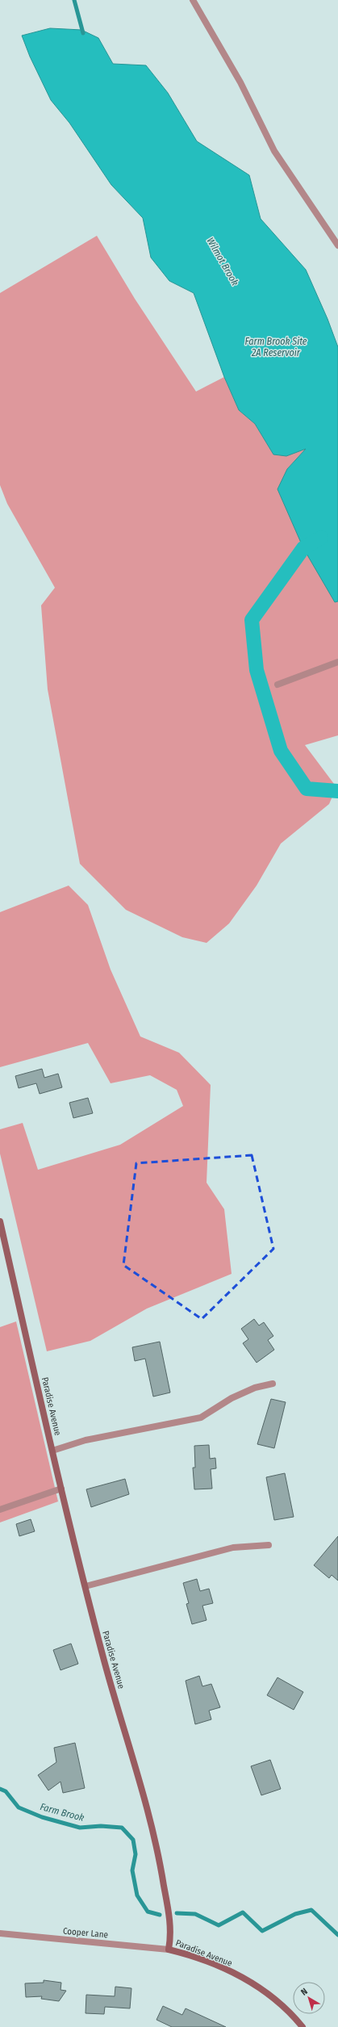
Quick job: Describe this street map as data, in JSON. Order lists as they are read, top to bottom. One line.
{"streets":{"street":["Paradise Avenue","Cooper Lane"]},"crossings":[["Paradise Avenue","Cooper Lane"]],"water":["Wilmot Brook","Farm Brook Site 2A Reservoir","Farm Brook"],"north":"top left"}
